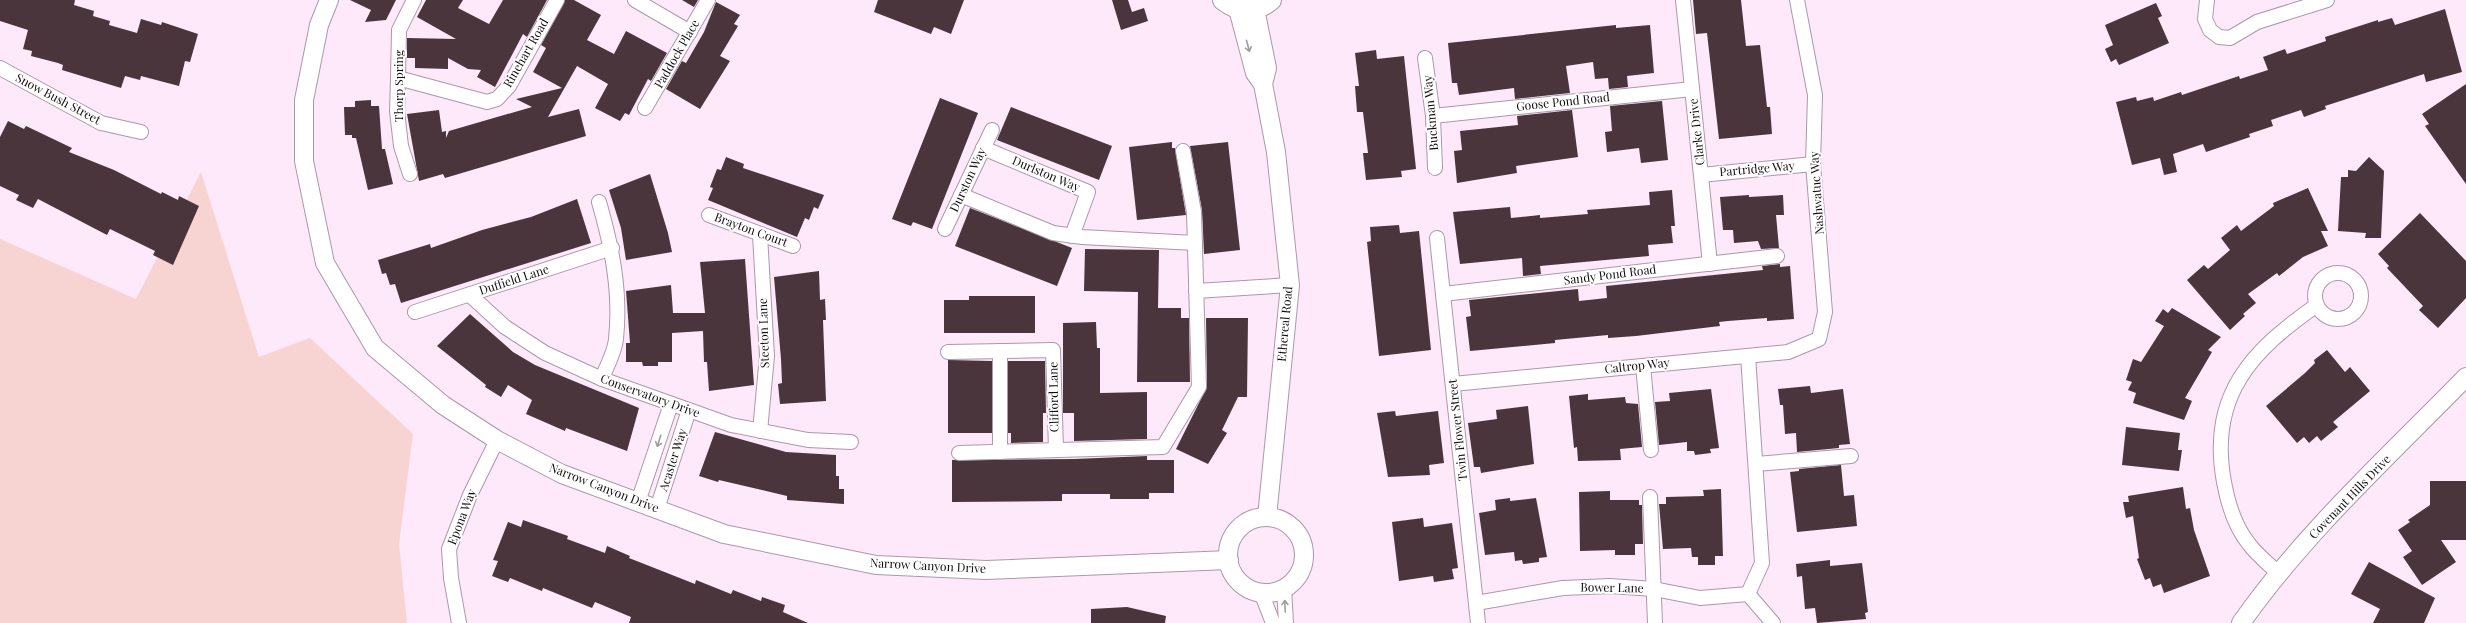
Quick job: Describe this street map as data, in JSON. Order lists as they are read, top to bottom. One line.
{"streets":{"street":["Rinehart Road","Paddock Place","Thorp Spring","Snow Bush Street","Goose Pond Road","Buckman Way","Clarke Drive","Partridge Way","Durlston Way","Durston Way","Nashwatuc Way","Brayton Court","Sandy Pond Road","Duffield Lane","Ethereal Road","Steeton Lane","Caltrop Way","Conservatory Drive","Clifford Lane","Twin Flower Street","Acaster Way","Narrow Canyon Drive","Covenant Hills Drive","Epona Way","Bower Lane"]},"crossings":[["Rinehart Road","Thorp Spring"],["Goose Pond Road","Buckman Way"],["Goose Pond Road","Clarke Drive"],["Clarke Drive","Partridge Way"],["Clarke Drive","Sandy Pond Road"],["Partridge Way","Nashwatuc Way"],["Durlston Way","Durston Way"],["Nashwatuc Way","Caltrop Way"],["Brayton Court","Steeton Lane"],["Sandy Pond Road","Twin Flower Street"],["Duffield Lane","Conservatory Drive"],["Ethereal Road","Narrow Canyon Drive"],["Steeton Lane","Conservatory Drive"],["Caltrop Way","Twin Flower Street"],["Conservatory Drive","Acaster Way"],["Twin Flower Street","Bower Lane"],["Acaster Way","Narrow Canyon Drive"],["Narrow Canyon Drive","Epona Way"]]}
